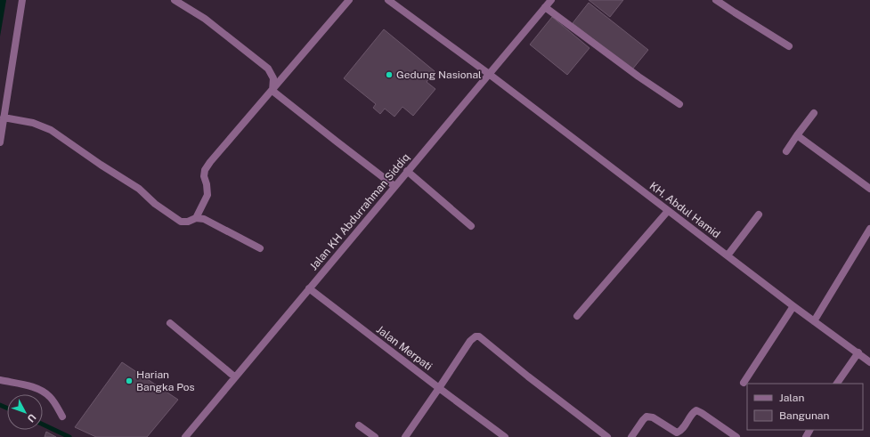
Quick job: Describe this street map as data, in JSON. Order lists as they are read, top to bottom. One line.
{"streets":{"street":["KH. Abdul Hamid","Jalan KH Abdurrahman Siddiq","Jalan Merpati"]},"crossings":[["KH. Abdul Hamid","Jalan KH Abdurrahman Siddiq"],["Jalan KH Abdurrahman Siddiq","Jalan Merpati"]],"places":["Gedung Nasional","Harian Bangka Pos"],"legend":["Jalan","Bangunan"],"north":"bottom right"}
